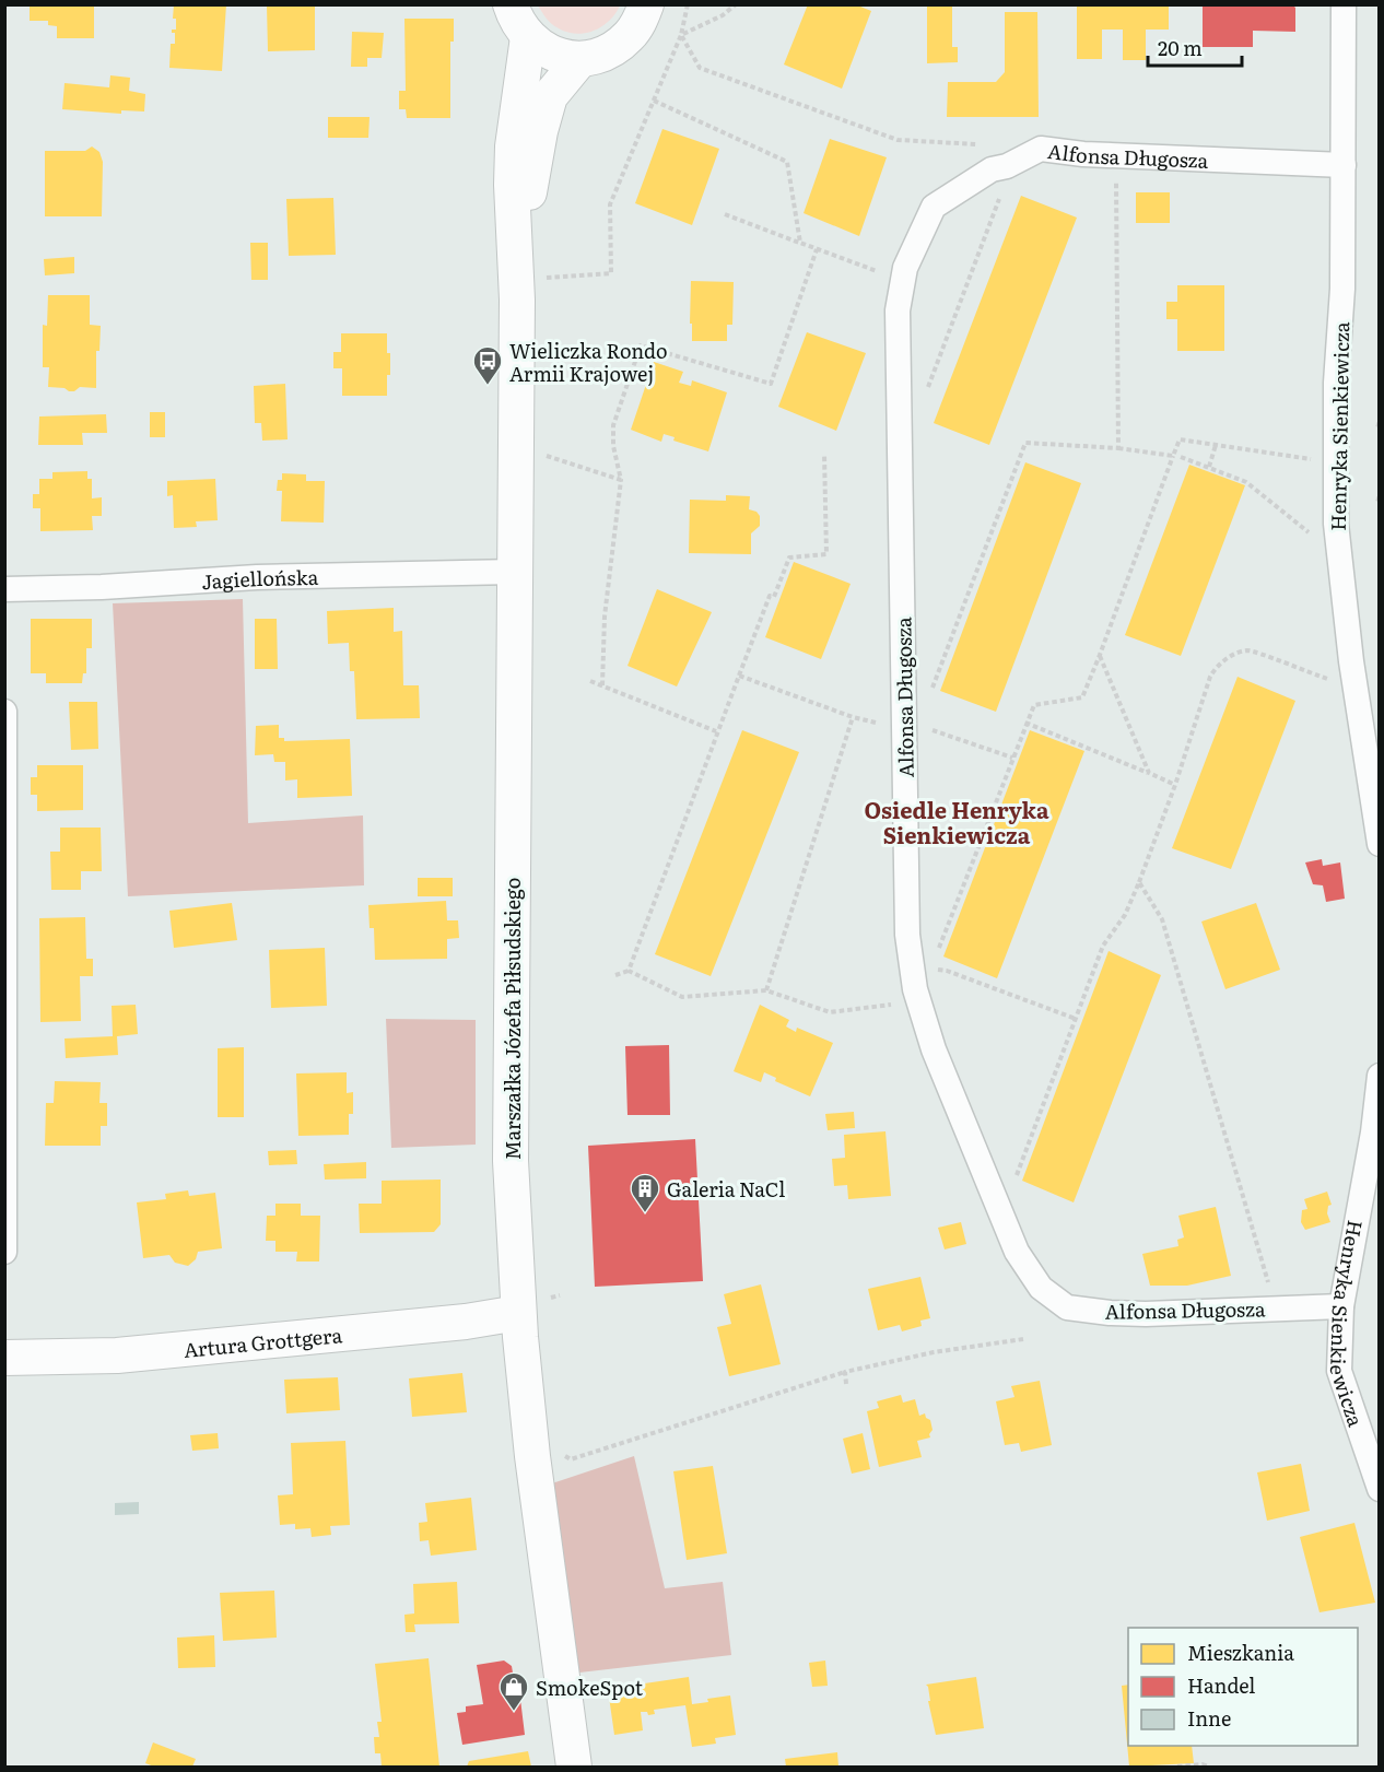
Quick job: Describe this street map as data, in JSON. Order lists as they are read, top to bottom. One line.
{"streets":{"main road":["Marszałka Józefa Piłsudskiego","Artura Grottgera"],"street":["Alfonsa Długosza","Henryka Sienkiewicza","Jagiellońska"]},"crossings":[["Alfonsa Długosza","Henryka Sienkiewicza"],["Jagiellońska","Marszałka Józefa Piłsudskiego"],["Marszałka Józefa Piłsudskiego","Artura Grottgera"]],"districts":["Osiedle Henryka Sienkiewicza"],"places":{"bus stop":["Wieliczka Rondo Armii Krajowej"],"building":["Galeria NaCl"],"shop":["SmokeSpot"]},"legend":["Mieszkania","Handel","Inne"],"scale_bar":"20 m"}
